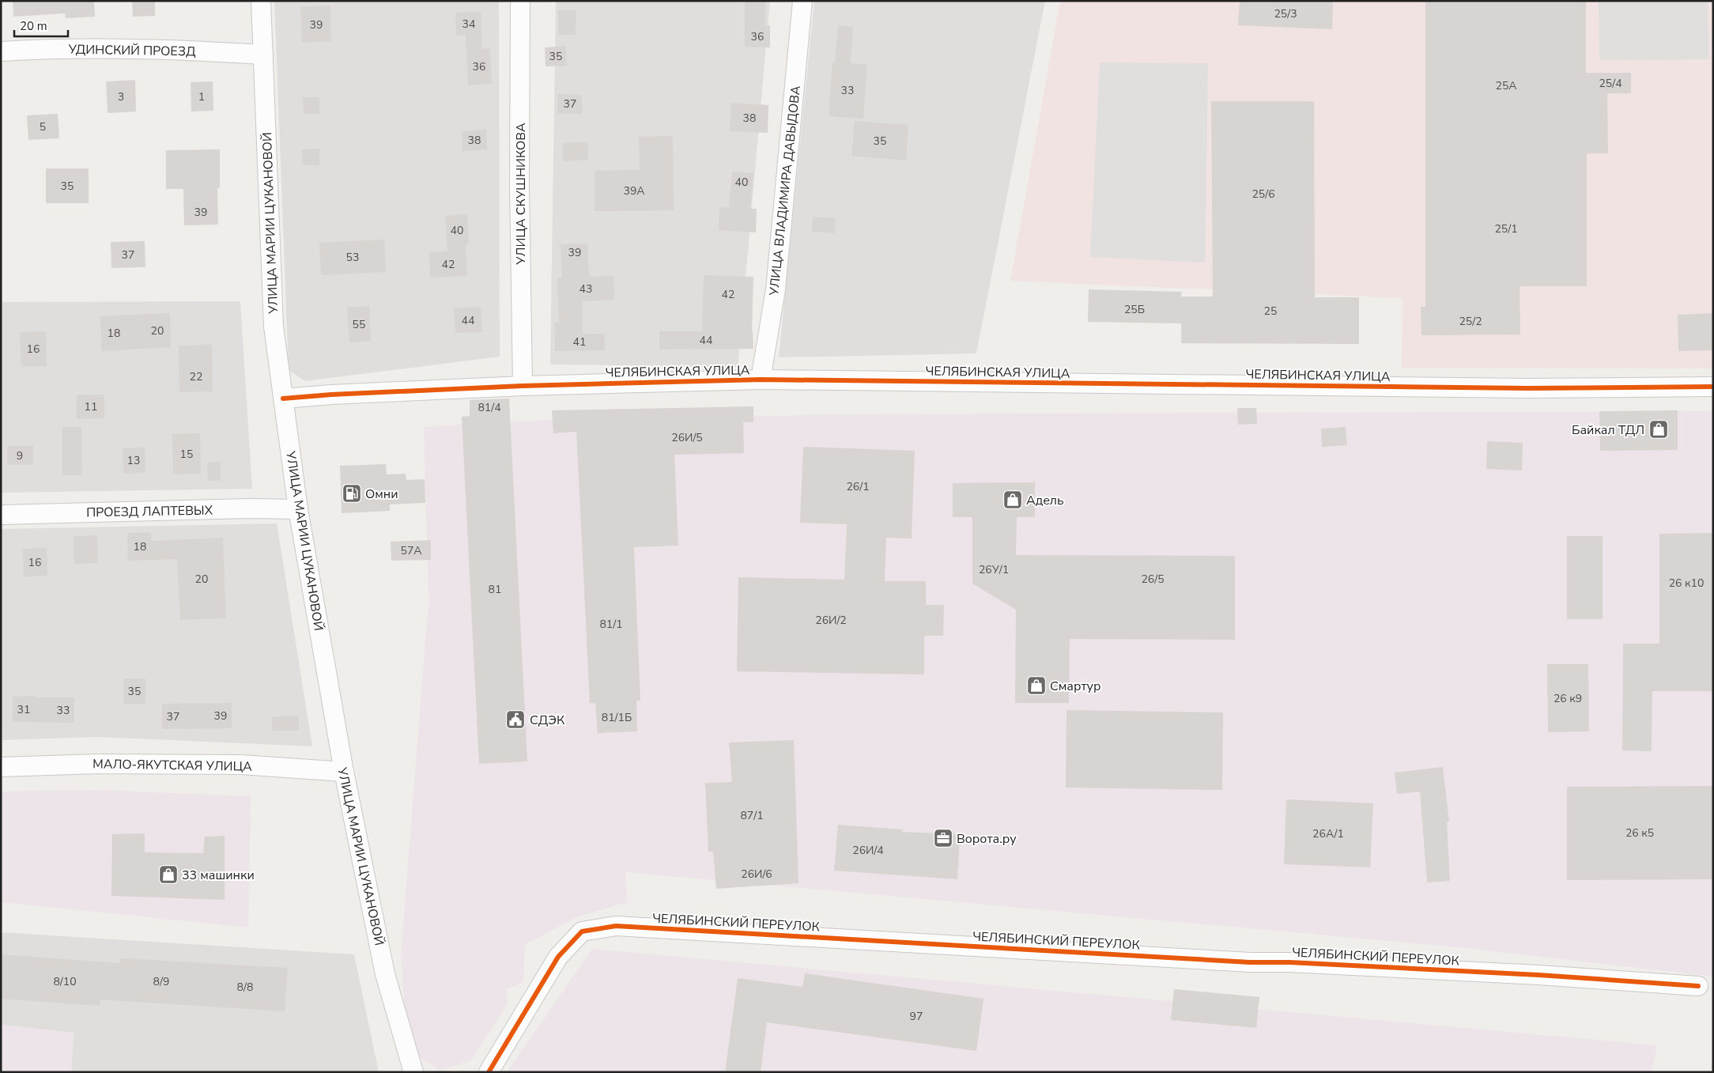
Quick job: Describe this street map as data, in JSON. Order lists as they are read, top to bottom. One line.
{"streets":{"street":["УДИНСКИЙ ПРОЕЗД","УЛИЦА ВЛАДИМИРА ДАВЫДОВА","УЛИЦА СКУШНИКОВА","УЛИЦА МАРИИ ЦУКАНОВОЙ","ЧЕЛЯБИНСКАЯ УЛИЦА","ПРОЕЗД ЛАПТЕВЫХ","МАЛО-ЯКУТСКАЯ УЛИЦА","ЧЕЛЯБИНСКИЙ ПЕРЕУЛОК"]},"crossings":[["УДИНСКИЙ ПРОЕЗД","УЛИЦА МАРИИ ЦУКАНОВОЙ"],["УЛИЦА ВЛАДИМИРА ДАВЫДОВА","ЧЕЛЯБИНСКАЯ УЛИЦА"],["УЛИЦА СКУШНИКОВА","ЧЕЛЯБИНСКАЯ УЛИЦА"],["УЛИЦА МАРИИ ЦУКАНОВОЙ","ЧЕЛЯБИНСКАЯ УЛИЦА"],["УЛИЦА МАРИИ ЦУКАНОВОЙ","ПРОЕЗД ЛАПТЕВЫХ"],["УЛИЦА МАРИИ ЦУКАНОВОЙ","МАЛО-ЯКУТСКАЯ УЛИЦА"]],"places":{"shop":["Байкал ТДЛ","Адель","Смартур","33 машинки"],"fuel station":["Омни"],"public building":["СДЭК"],"office":["Ворота.ру"]},"house_numbers":["25/3","34","39","36","35","36","25/4","25А","33","3","1","37","38","5","38","35","40","35","39А","25/6","39","25/1","40","39","37","53","42","43","42","25Б","25","44","25/2","55","20","18","44","41","16","22","11","81/4","26И/5","15","9","13","26/1","18","57А","16","26У/1","20","26/5","26 к10","81","26И/2","81/1","35","26 к9","31","33","39","37","81/1Б","87/1","26 к5","26А/1","26И/4","26И/6","8/10","8/9","8/8","97"],"scale_bar":"20 m"}
